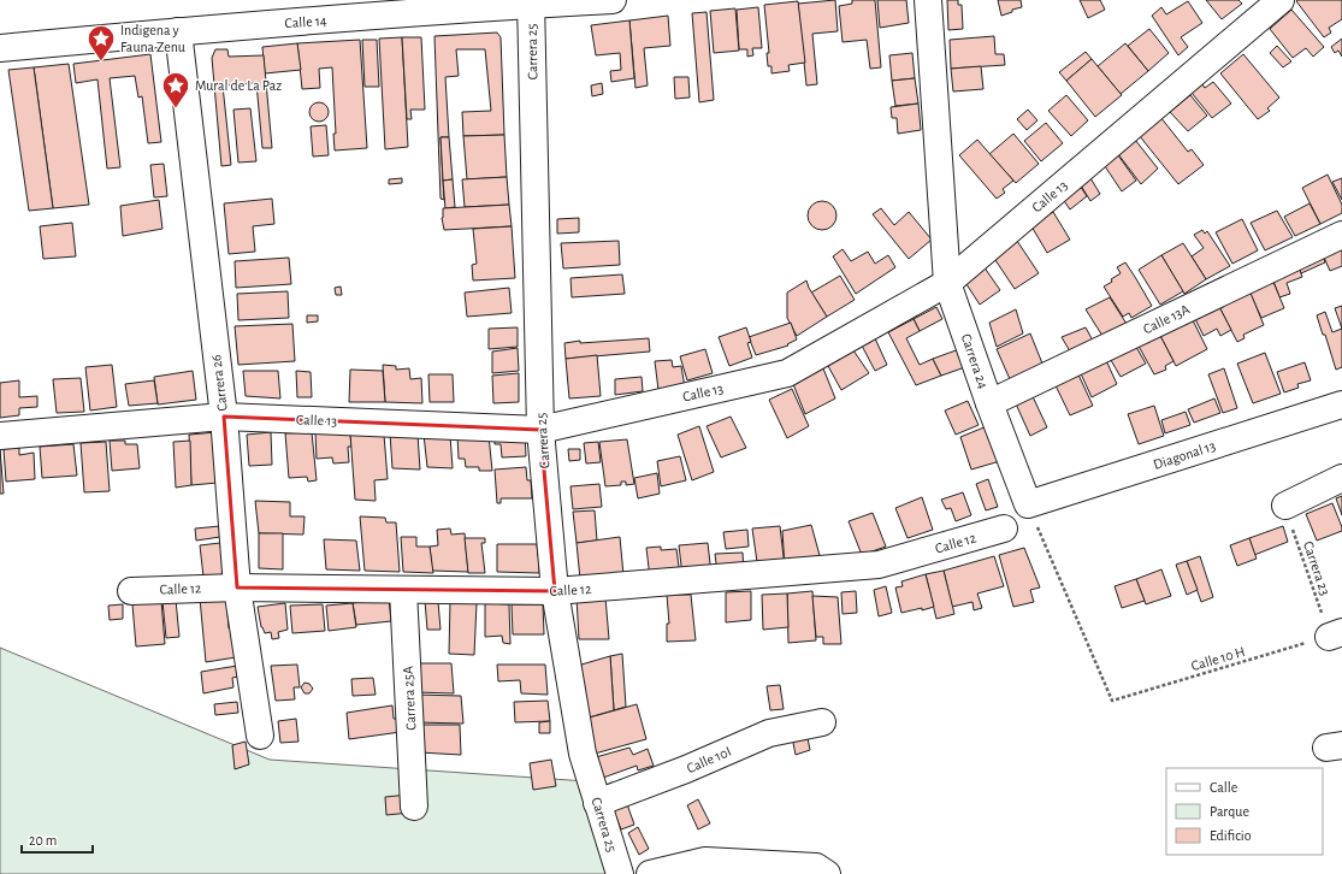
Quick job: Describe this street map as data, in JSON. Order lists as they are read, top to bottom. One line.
{"streets":{"street":["Calle 14","Carrera 25","Calle 13","Calle 13A","Carrera 24","Carrera 26","Diagonal 13","Calle 12","Carrera 25A","Calle 10I"],"path":["Carrera 23","Calle 10 H"]},"crossings":[["Calle 14","Carrera 25"],["Calle 14","Carrera 26"],["Carrera 25","Calle 13"],["Carrera 25","Calle 12"],["Carrera 25","Calle 10I"],["Calle 13","Carrera 24"],["Calle 13","Carrera 26"],["Calle 13A","Carrera 24"],["Carrera 24","Diagonal 13"],["Carrera 24","Calle 10 H"],["Carrera 26","Calle 12"],["Diagonal 13","Calle 10 H"],["Calle 12","Carrera 25A"],["Carrera 23","Calle 10 H"]],"places":{"place":["Indigena y Fauna Zenu","Mural de La Paz"]},"legend":["Calle","Parque","Edificio"],"scale_bar":"20 m"}
